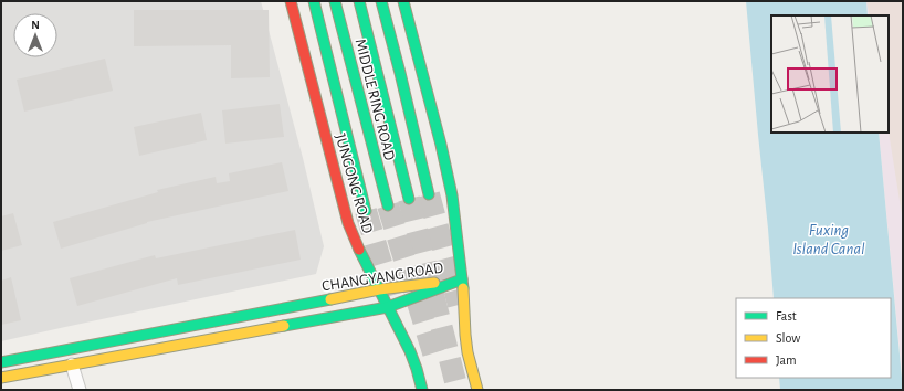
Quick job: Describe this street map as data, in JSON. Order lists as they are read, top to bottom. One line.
{"streets":{"main road":["MIDDLE RING ROAD","JUNGONG ROAD","CHANGYANG ROAD"]},"crossings":[["JUNGONG ROAD","CHANGYANG ROAD"]],"water":["Fuxing Island Canal"],"legend":["Fast","Slow","Jam"],"north":"top"}
